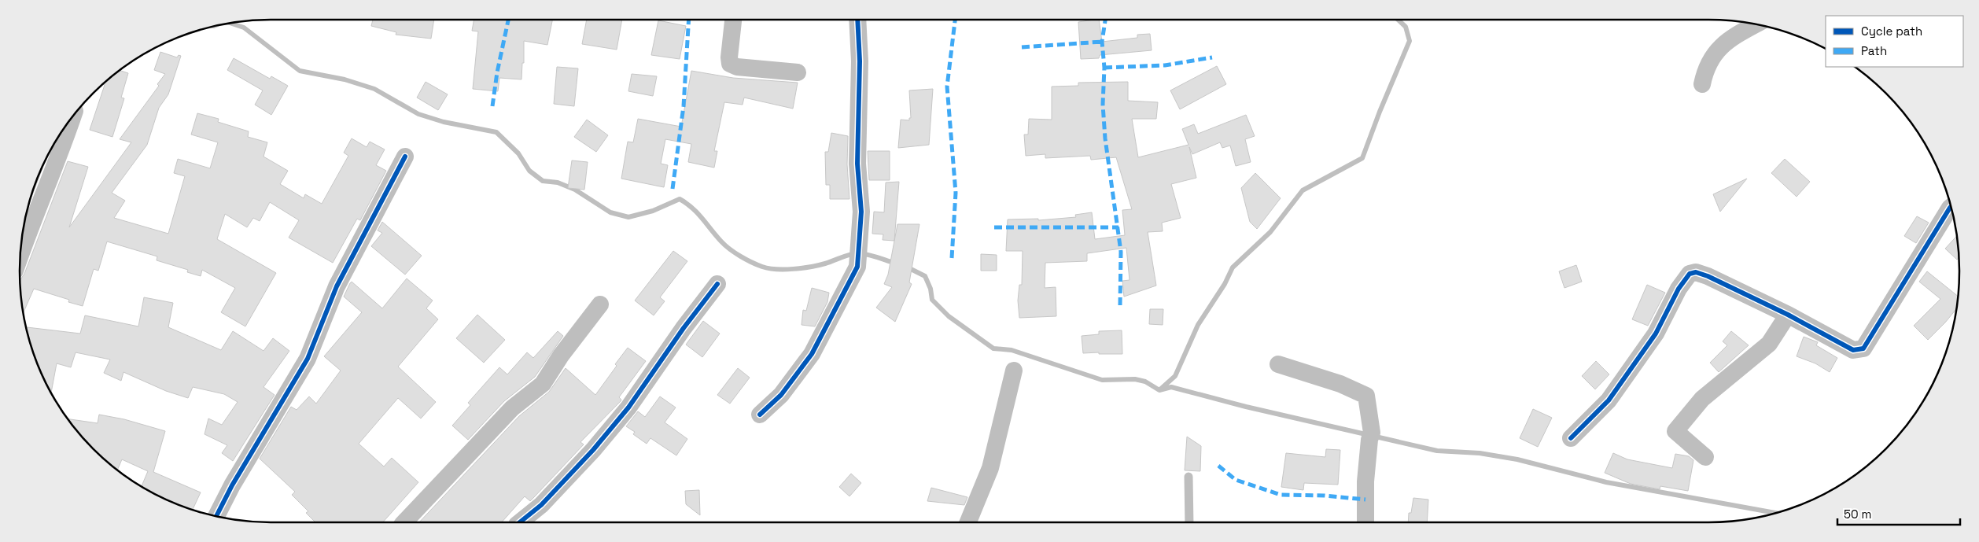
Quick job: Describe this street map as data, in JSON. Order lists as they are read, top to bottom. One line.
{"legend":["Cycle path","Path"],"scale_bar":"50 m"}
